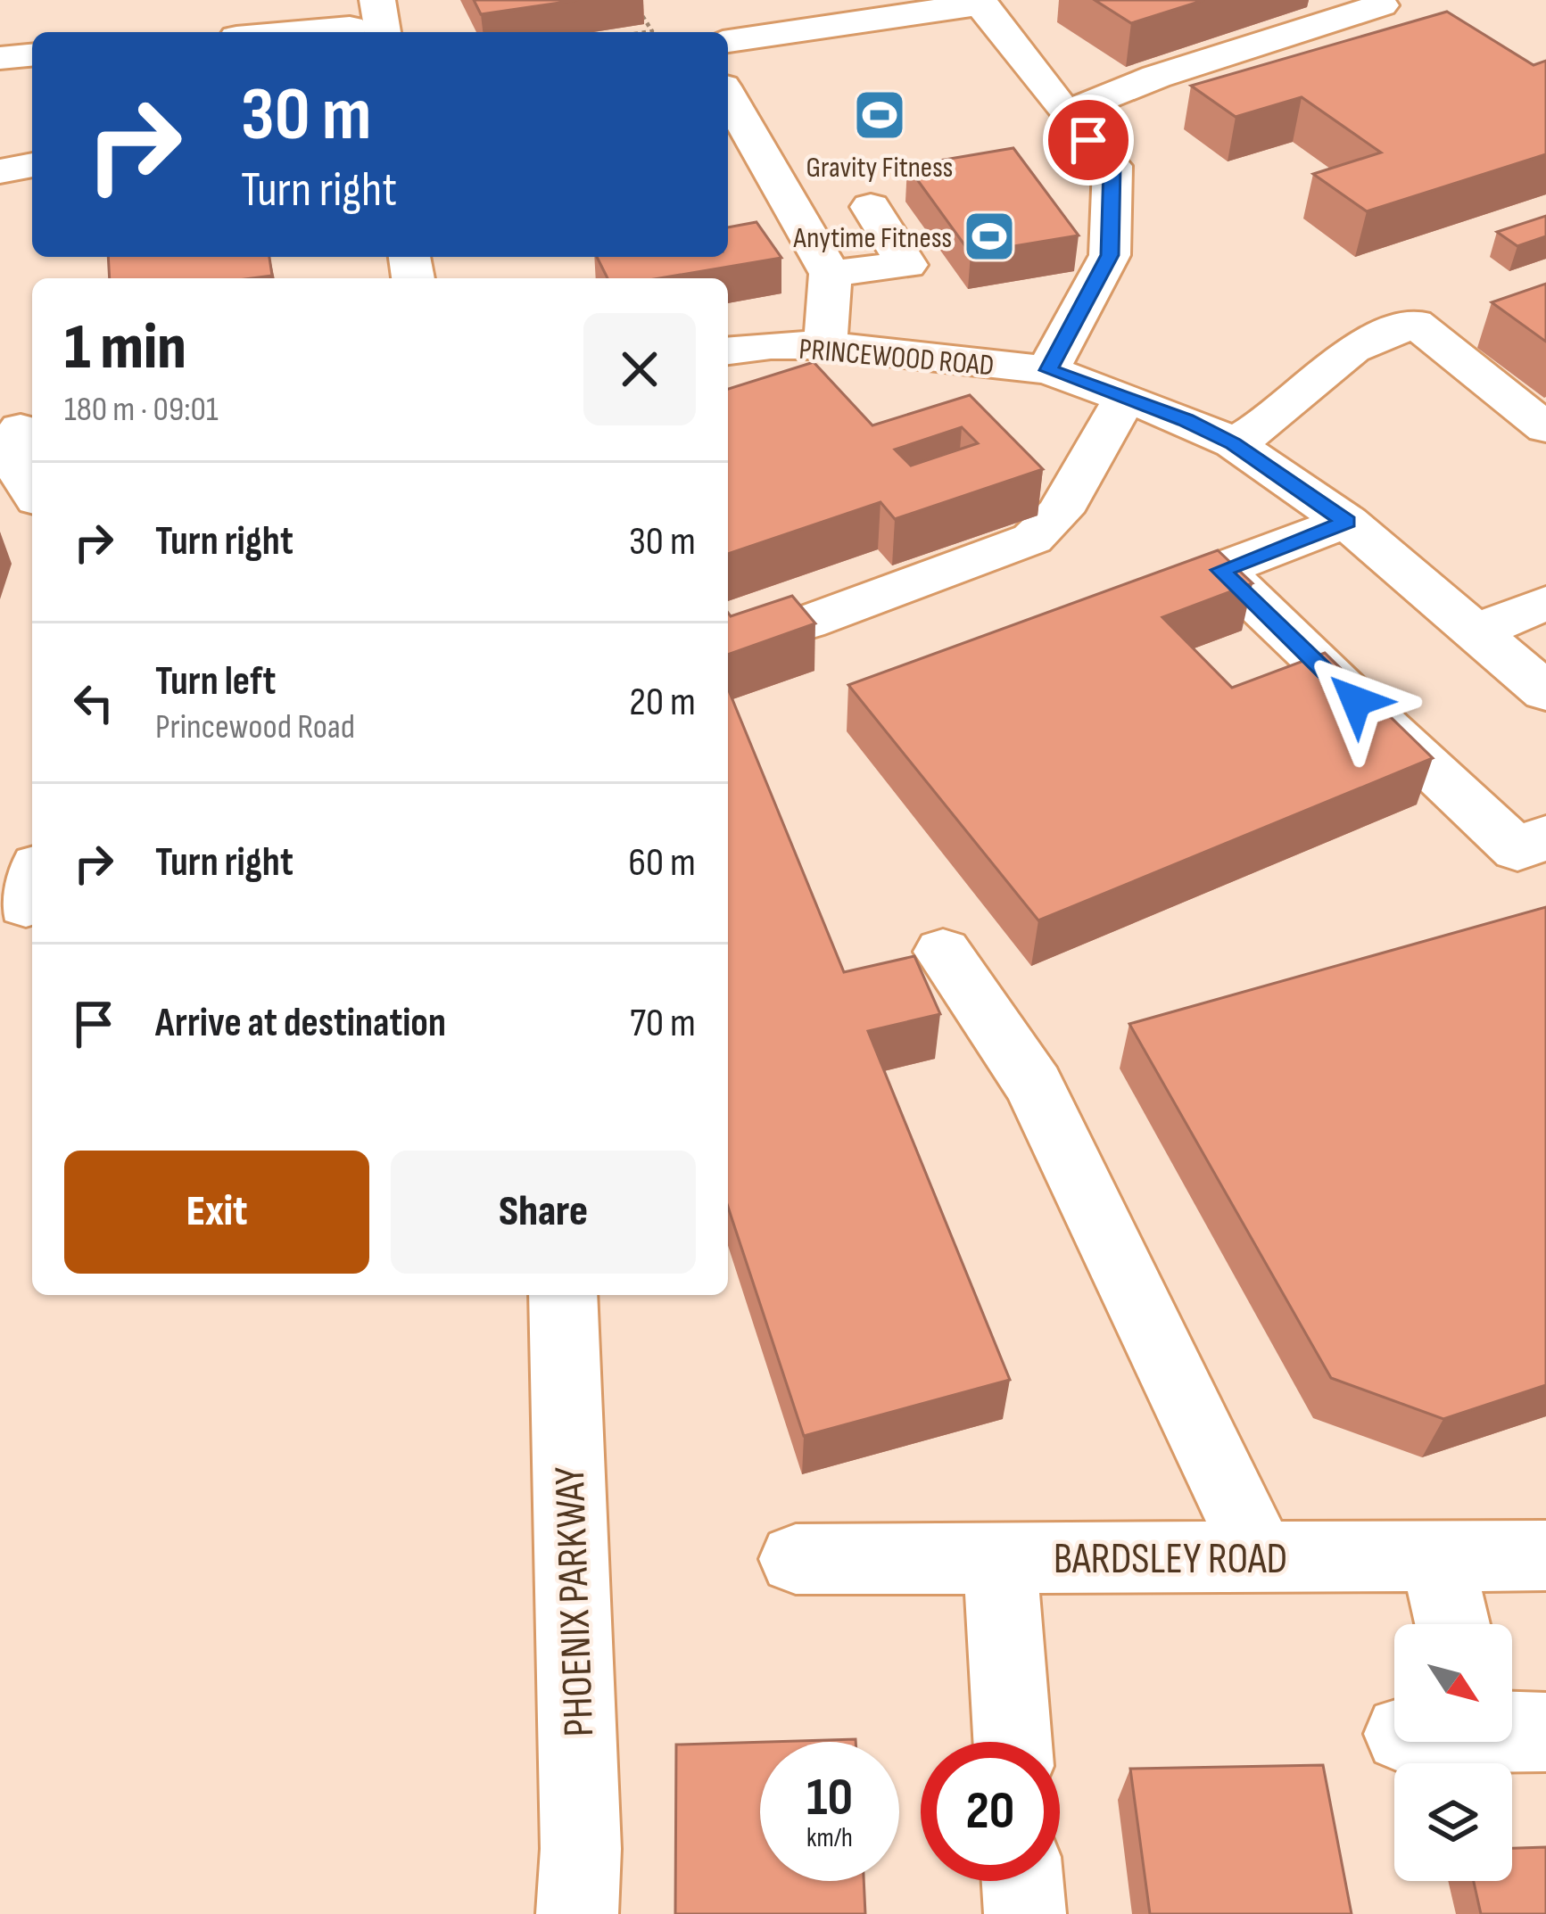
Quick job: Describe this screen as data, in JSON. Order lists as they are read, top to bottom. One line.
{"streets":{"street":["PRINCEWOOD ROAD","BARDSLEY ROAD","PHOENIX PARKWAY"]},"places":{"sports":["Gravity Fitness","Anytime Fitness"]},"north":"bottom right","page":{"turn":["30 m","Turn right"],"heading":["1 min","180 m · 09:01"],"list":[{"name":"Turn right","value":"30 m"},{"name":"Turn left","note":"Princewood Road","value":"20 m"},{"name":"Turn right","value":"60 m"},{"name":"Arrive at destination","value":"70 m"}],"buttons":["Exit","Share"],"speed":"10 km/h","limit":"20"}}
